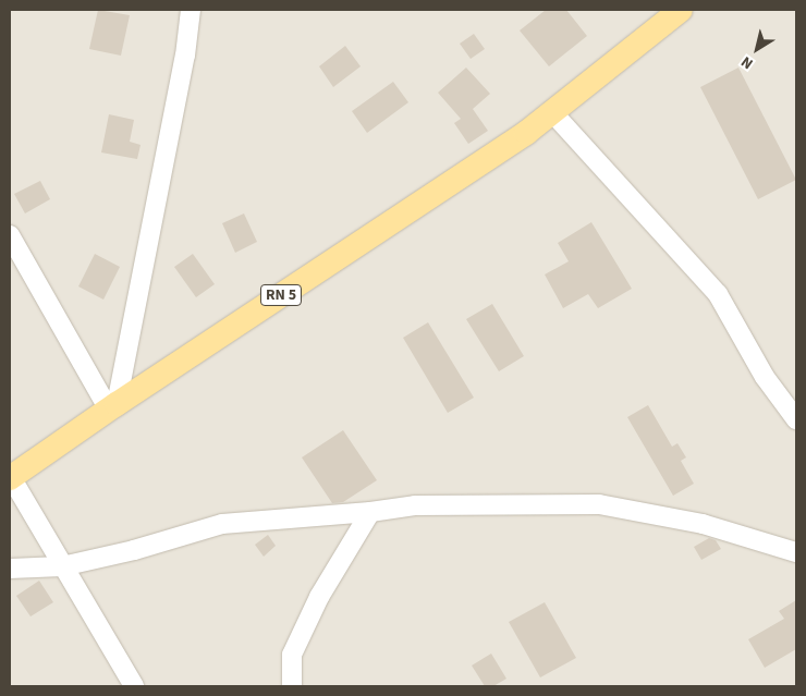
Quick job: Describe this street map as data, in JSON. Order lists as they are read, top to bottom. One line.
{"streets":{"main road":["RN 5"]},"north":"bottom left"}
